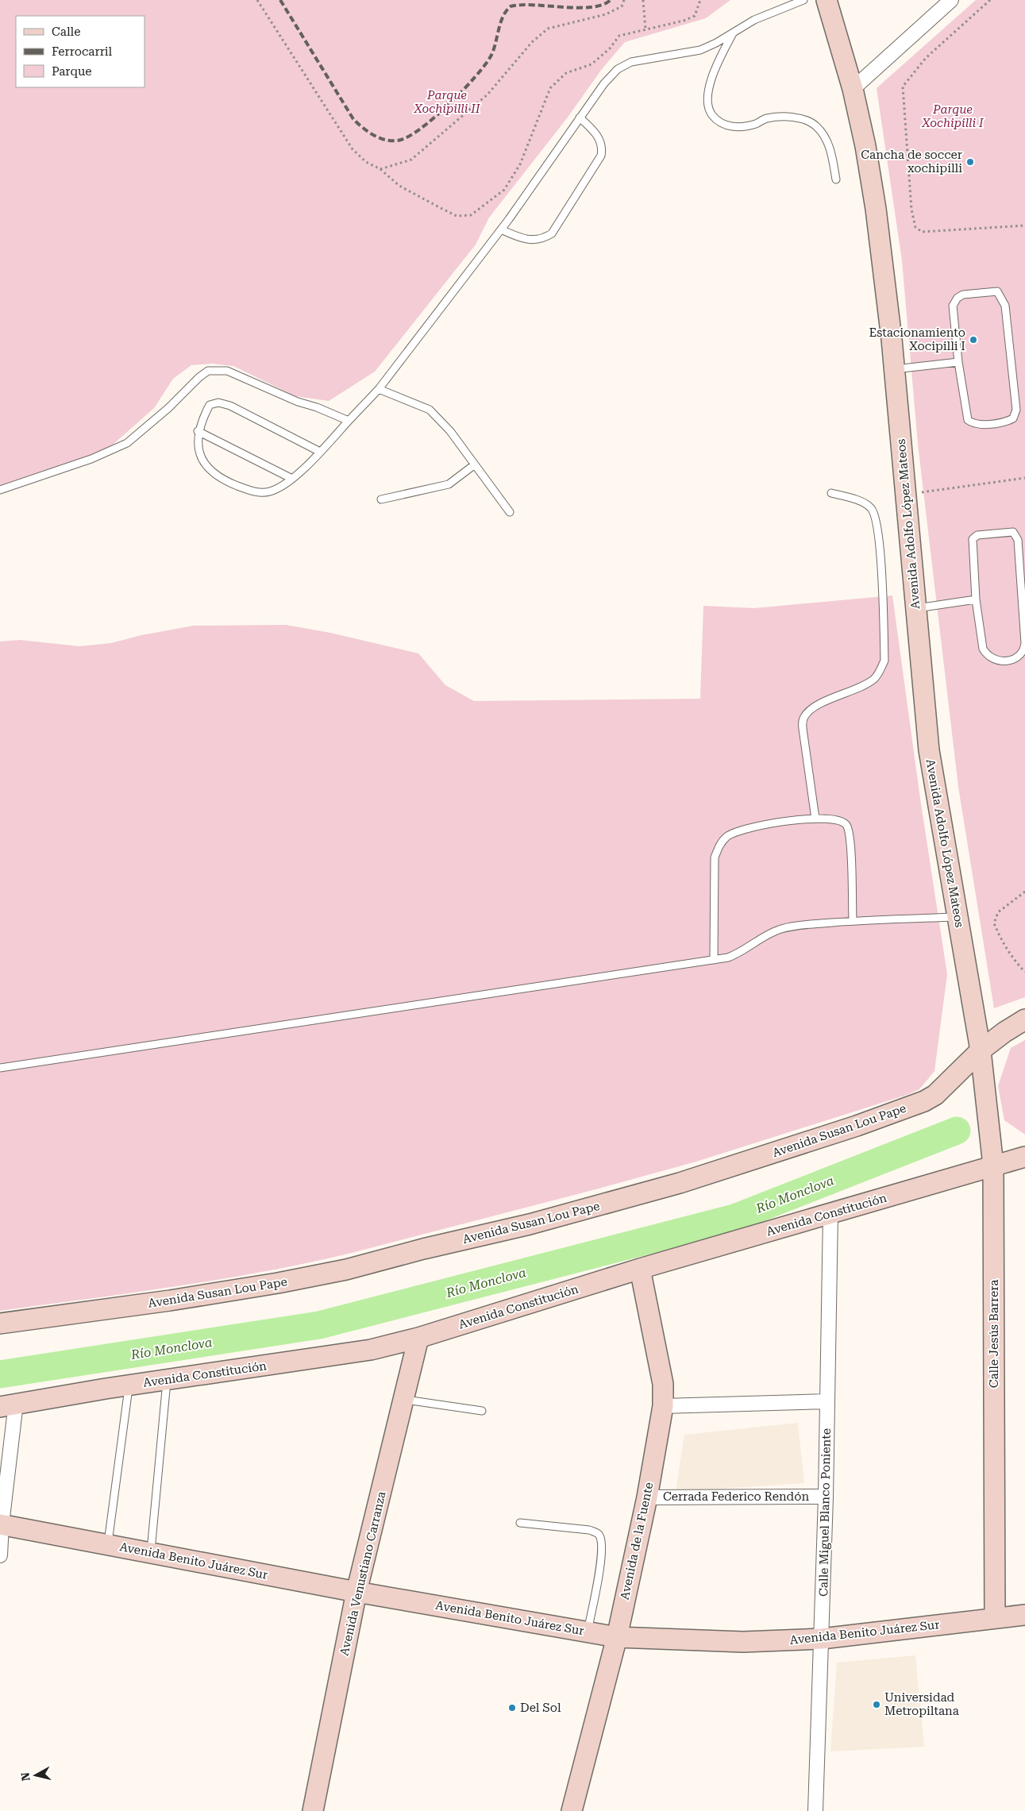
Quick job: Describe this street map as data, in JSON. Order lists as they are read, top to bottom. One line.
{"streets":{"street":["Avenida Adolfo López Mateos","Avenida Susan Lou Pape","Avenida Constitución","Calle Jesús Barrera","Cerrada Federico Rendón","Calle Miguel Blanco Poniente","Avenida de la Fuente","Avenida Benito Juárez Sur","Avenida Venustiano Carranza"]},"crossings":[["Avenida Adolfo López Mateos","Avenida Susan Lou Pape"],["Avenida Adolfo López Mateos","Calle Jesús Barrera"],["Avenida Susan Lou Pape","Calle Jesús Barrera"],["Avenida Constitución","Calle Jesús Barrera"],["Avenida Constitución","Calle Miguel Blanco Poniente"],["Avenida Constitución","Avenida de la Fuente"],["Avenida Constitución","Avenida Venustiano Carranza"],["Calle Jesús Barrera","Avenida Benito Juárez Sur"],["Cerrada Federico Rendón","Calle Miguel Blanco Poniente"],["Cerrada Federico Rendón","Avenida de la Fuente"],["Calle Miguel Blanco Poniente","Avenida Benito Juárez Sur"],["Avenida de la Fuente","Avenida Benito Juárez Sur"],["Avenida Benito Juárez Sur","Avenida Venustiano Carranza"]],"water":["Río Monclova"],"parks":["Parque Xochipilli II","Parque Xochipilli I"],"places":["Cancha de soccer xochipilli","Estacionamiento Xocipilli I","Universidad Metropiltana","Del Sol"],"legend":["Calle","Ferrocarril","Parque"],"north":"left"}
